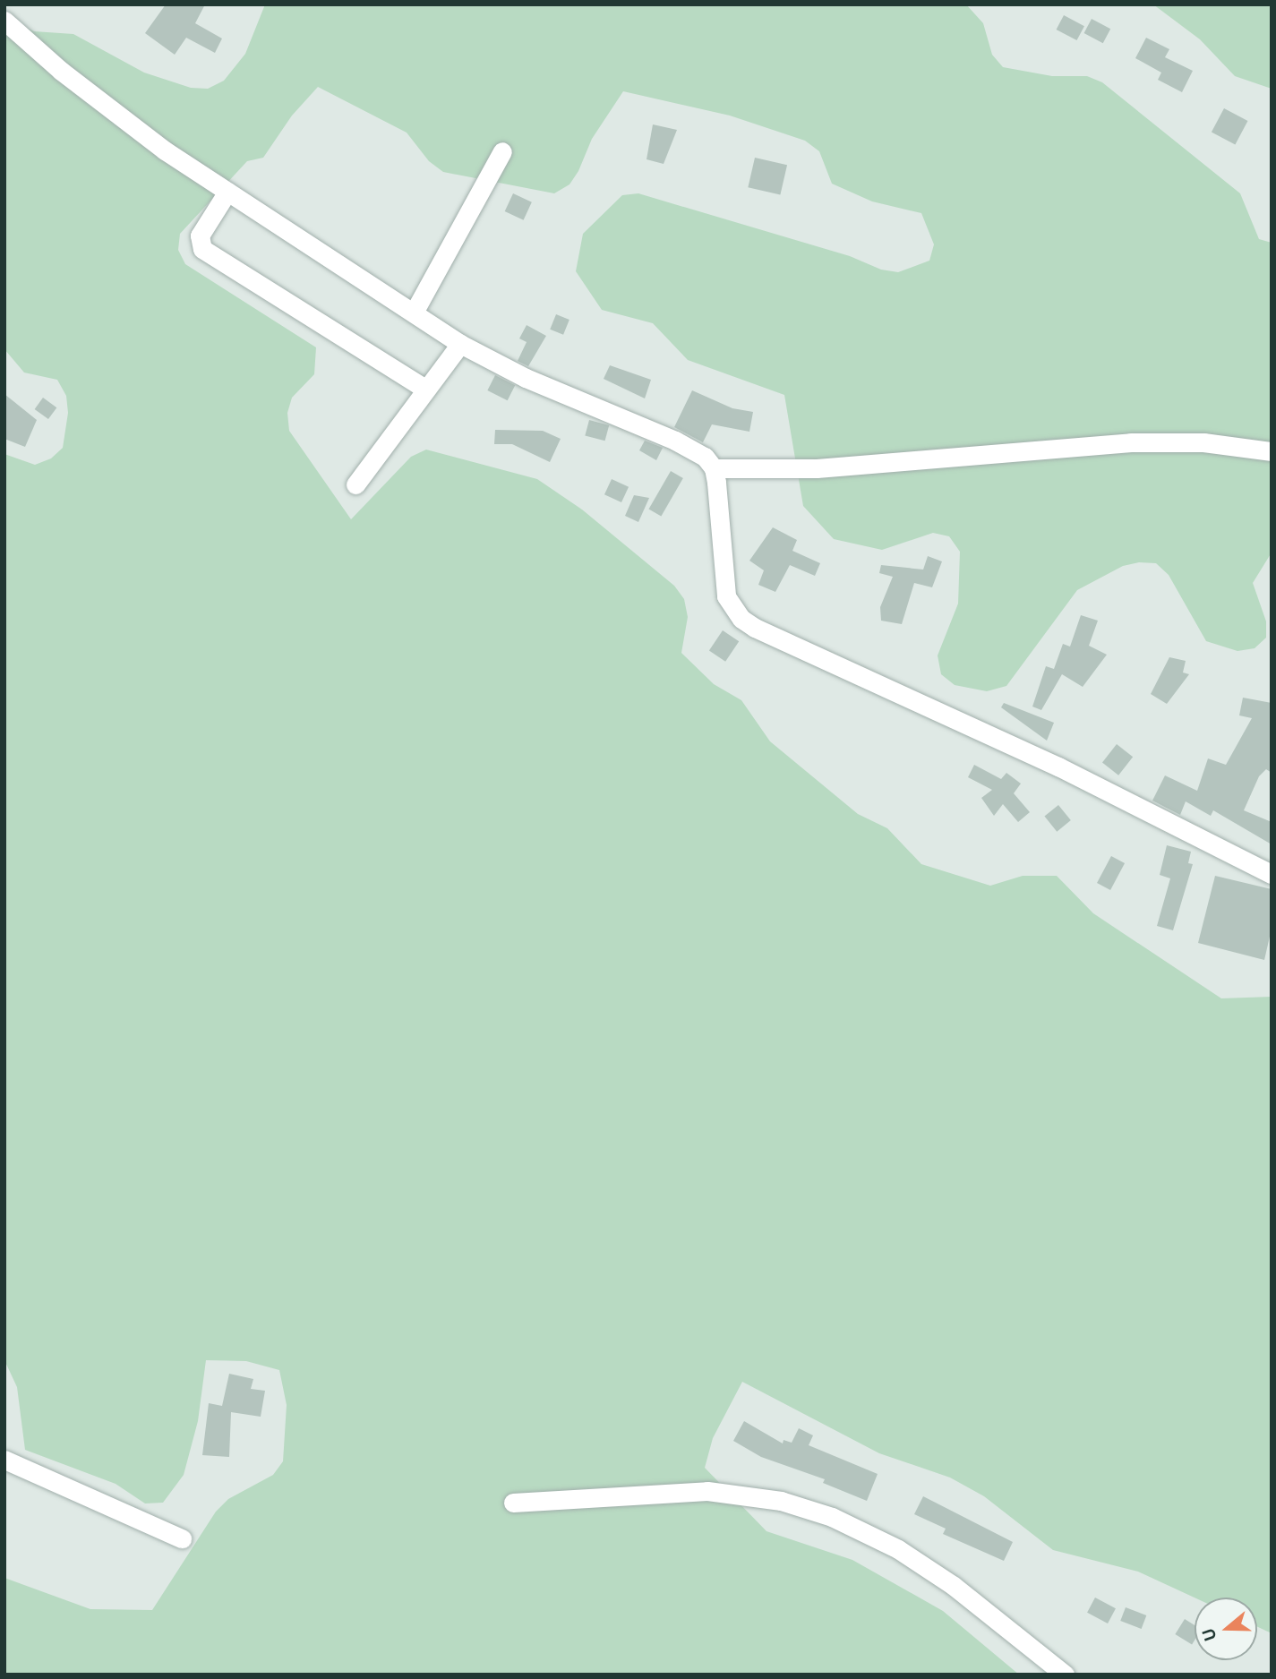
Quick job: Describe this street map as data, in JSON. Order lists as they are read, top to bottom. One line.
{"north":"left"}
